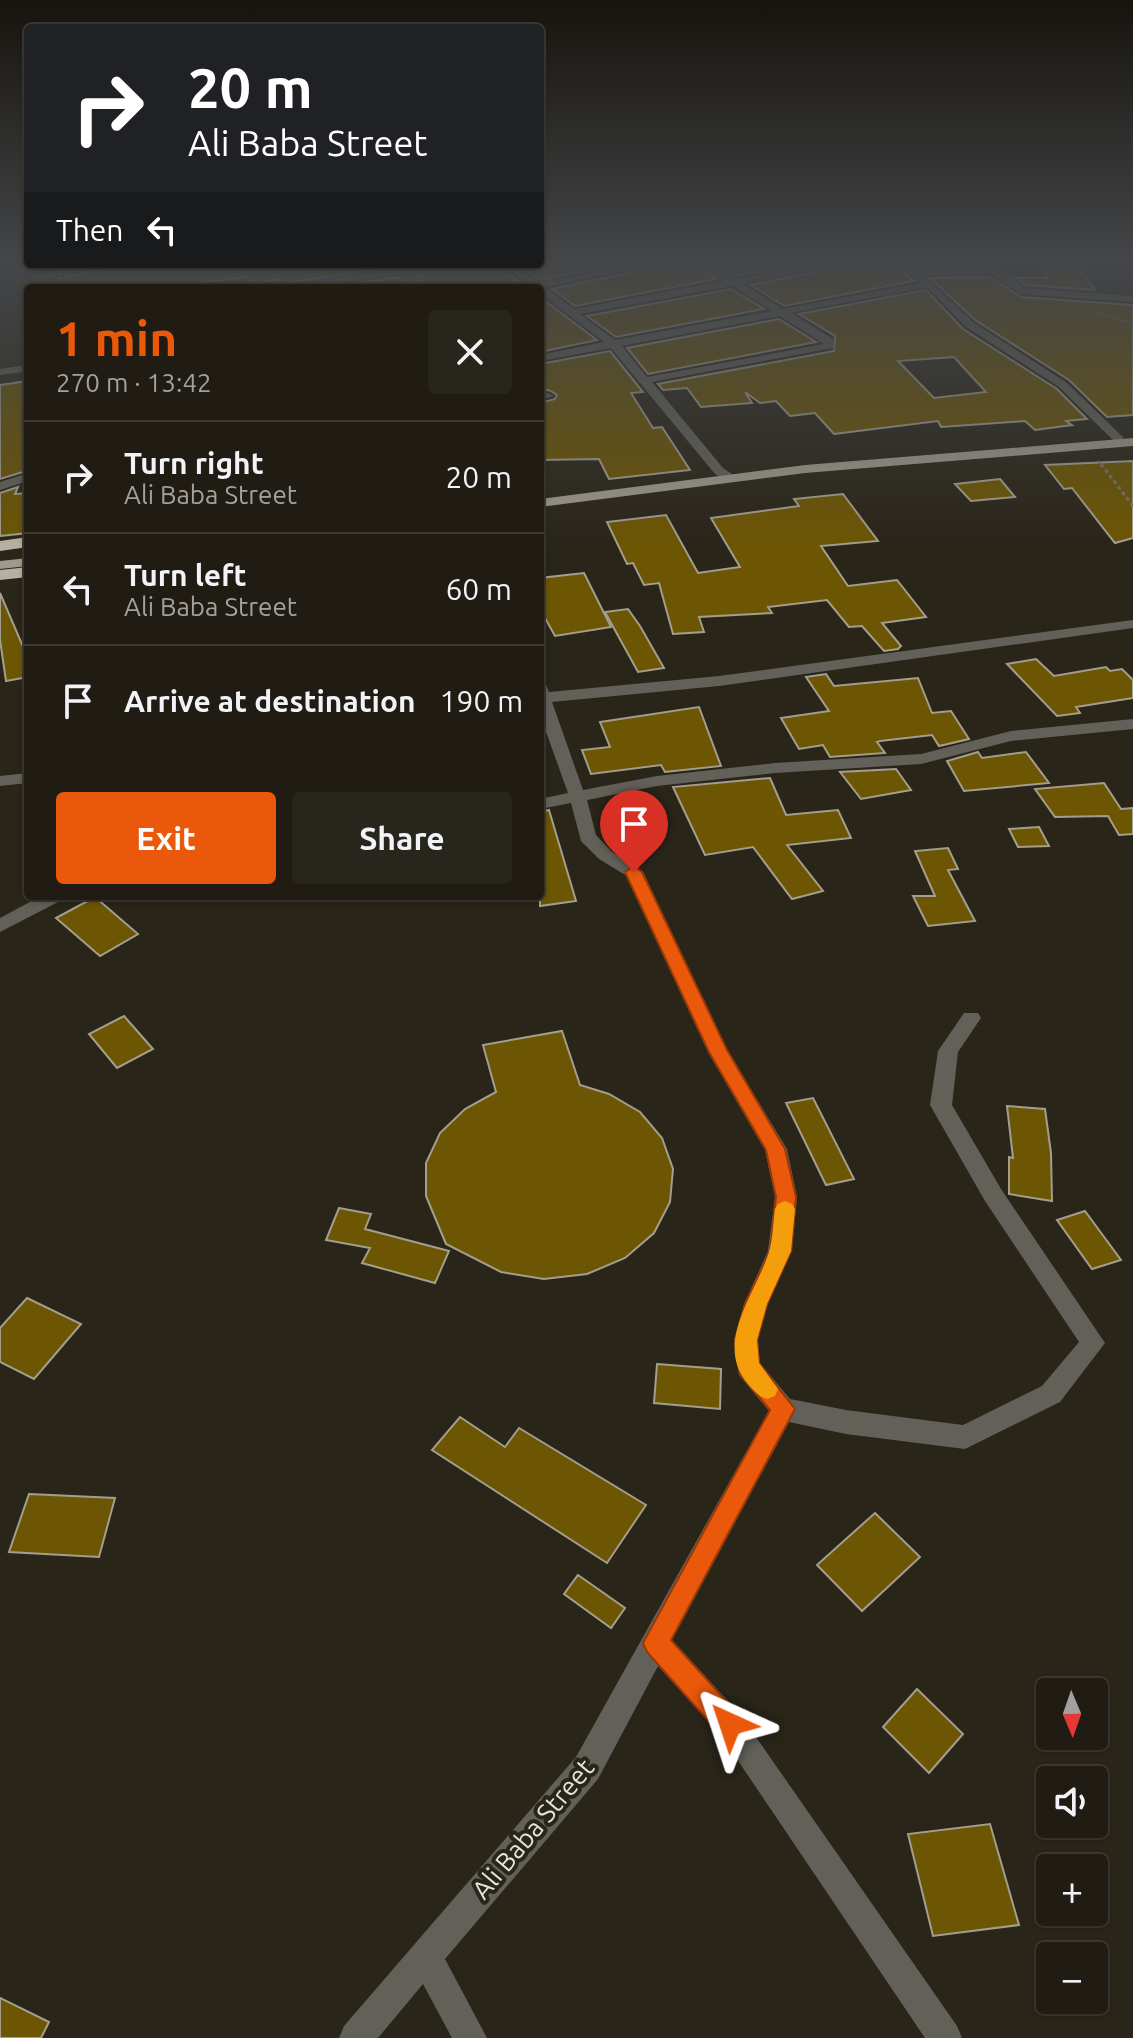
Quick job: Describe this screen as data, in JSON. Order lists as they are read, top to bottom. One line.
{"streets":{"street":["Ali Baba Street"]},"north":"bottom","page":{"turn":["20 m","Ali Baba Street"],"then":"Then","heading":["1 min","270 m · 13:42"],"list":[{"name":"Turn right","note":"Ali Baba Street","value":"20 m"},{"name":"Turn left","note":"Ali Baba Street","value":"60 m"},{"name":"Arrive at destination","value":"190 m"}],"buttons":["Exit","Share"],"map_buttons":["+","−"]}}
